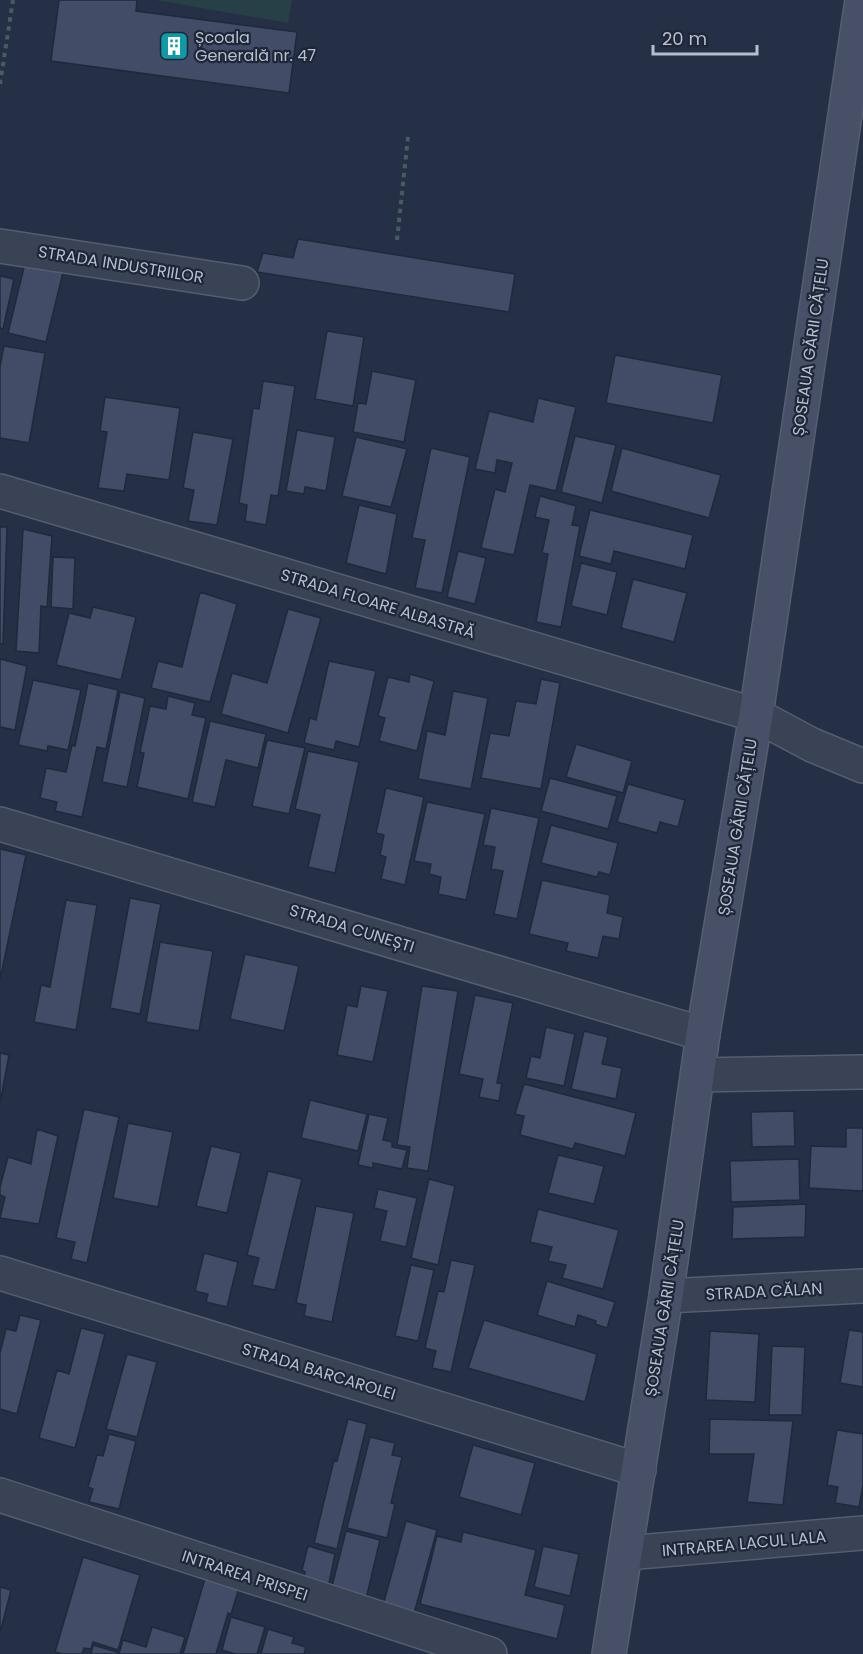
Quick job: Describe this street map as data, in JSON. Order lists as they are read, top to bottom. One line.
{"streets":{"main road":["ȘOSEAUA GĂRII CĂȚELU"],"street":["STRADA INDUSTRIILOR","STRADA FLOARE ALBASTRĂ","STRADA CUNEȘTI","STRADA CĂLAN","STRADA BARCAROLEI","INTRAREA LACUL LALA","INTRAREA PRISPEI"]},"crossings":[["ȘOSEAUA GĂRII CĂȚELU","STRADA FLOARE ALBASTRĂ"],["ȘOSEAUA GĂRII CĂȚELU","STRADA CUNEȘTI"],["ȘOSEAUA GĂRII CĂȚELU","STRADA CĂLAN"],["ȘOSEAUA GĂRII CĂȚELU","STRADA BARCAROLEI"],["ȘOSEAUA GĂRII CĂȚELU","INTRAREA LACUL LALA"]],"places":{"building":["Școala Generală nr. 47"]},"scale_bar":"20 m"}
